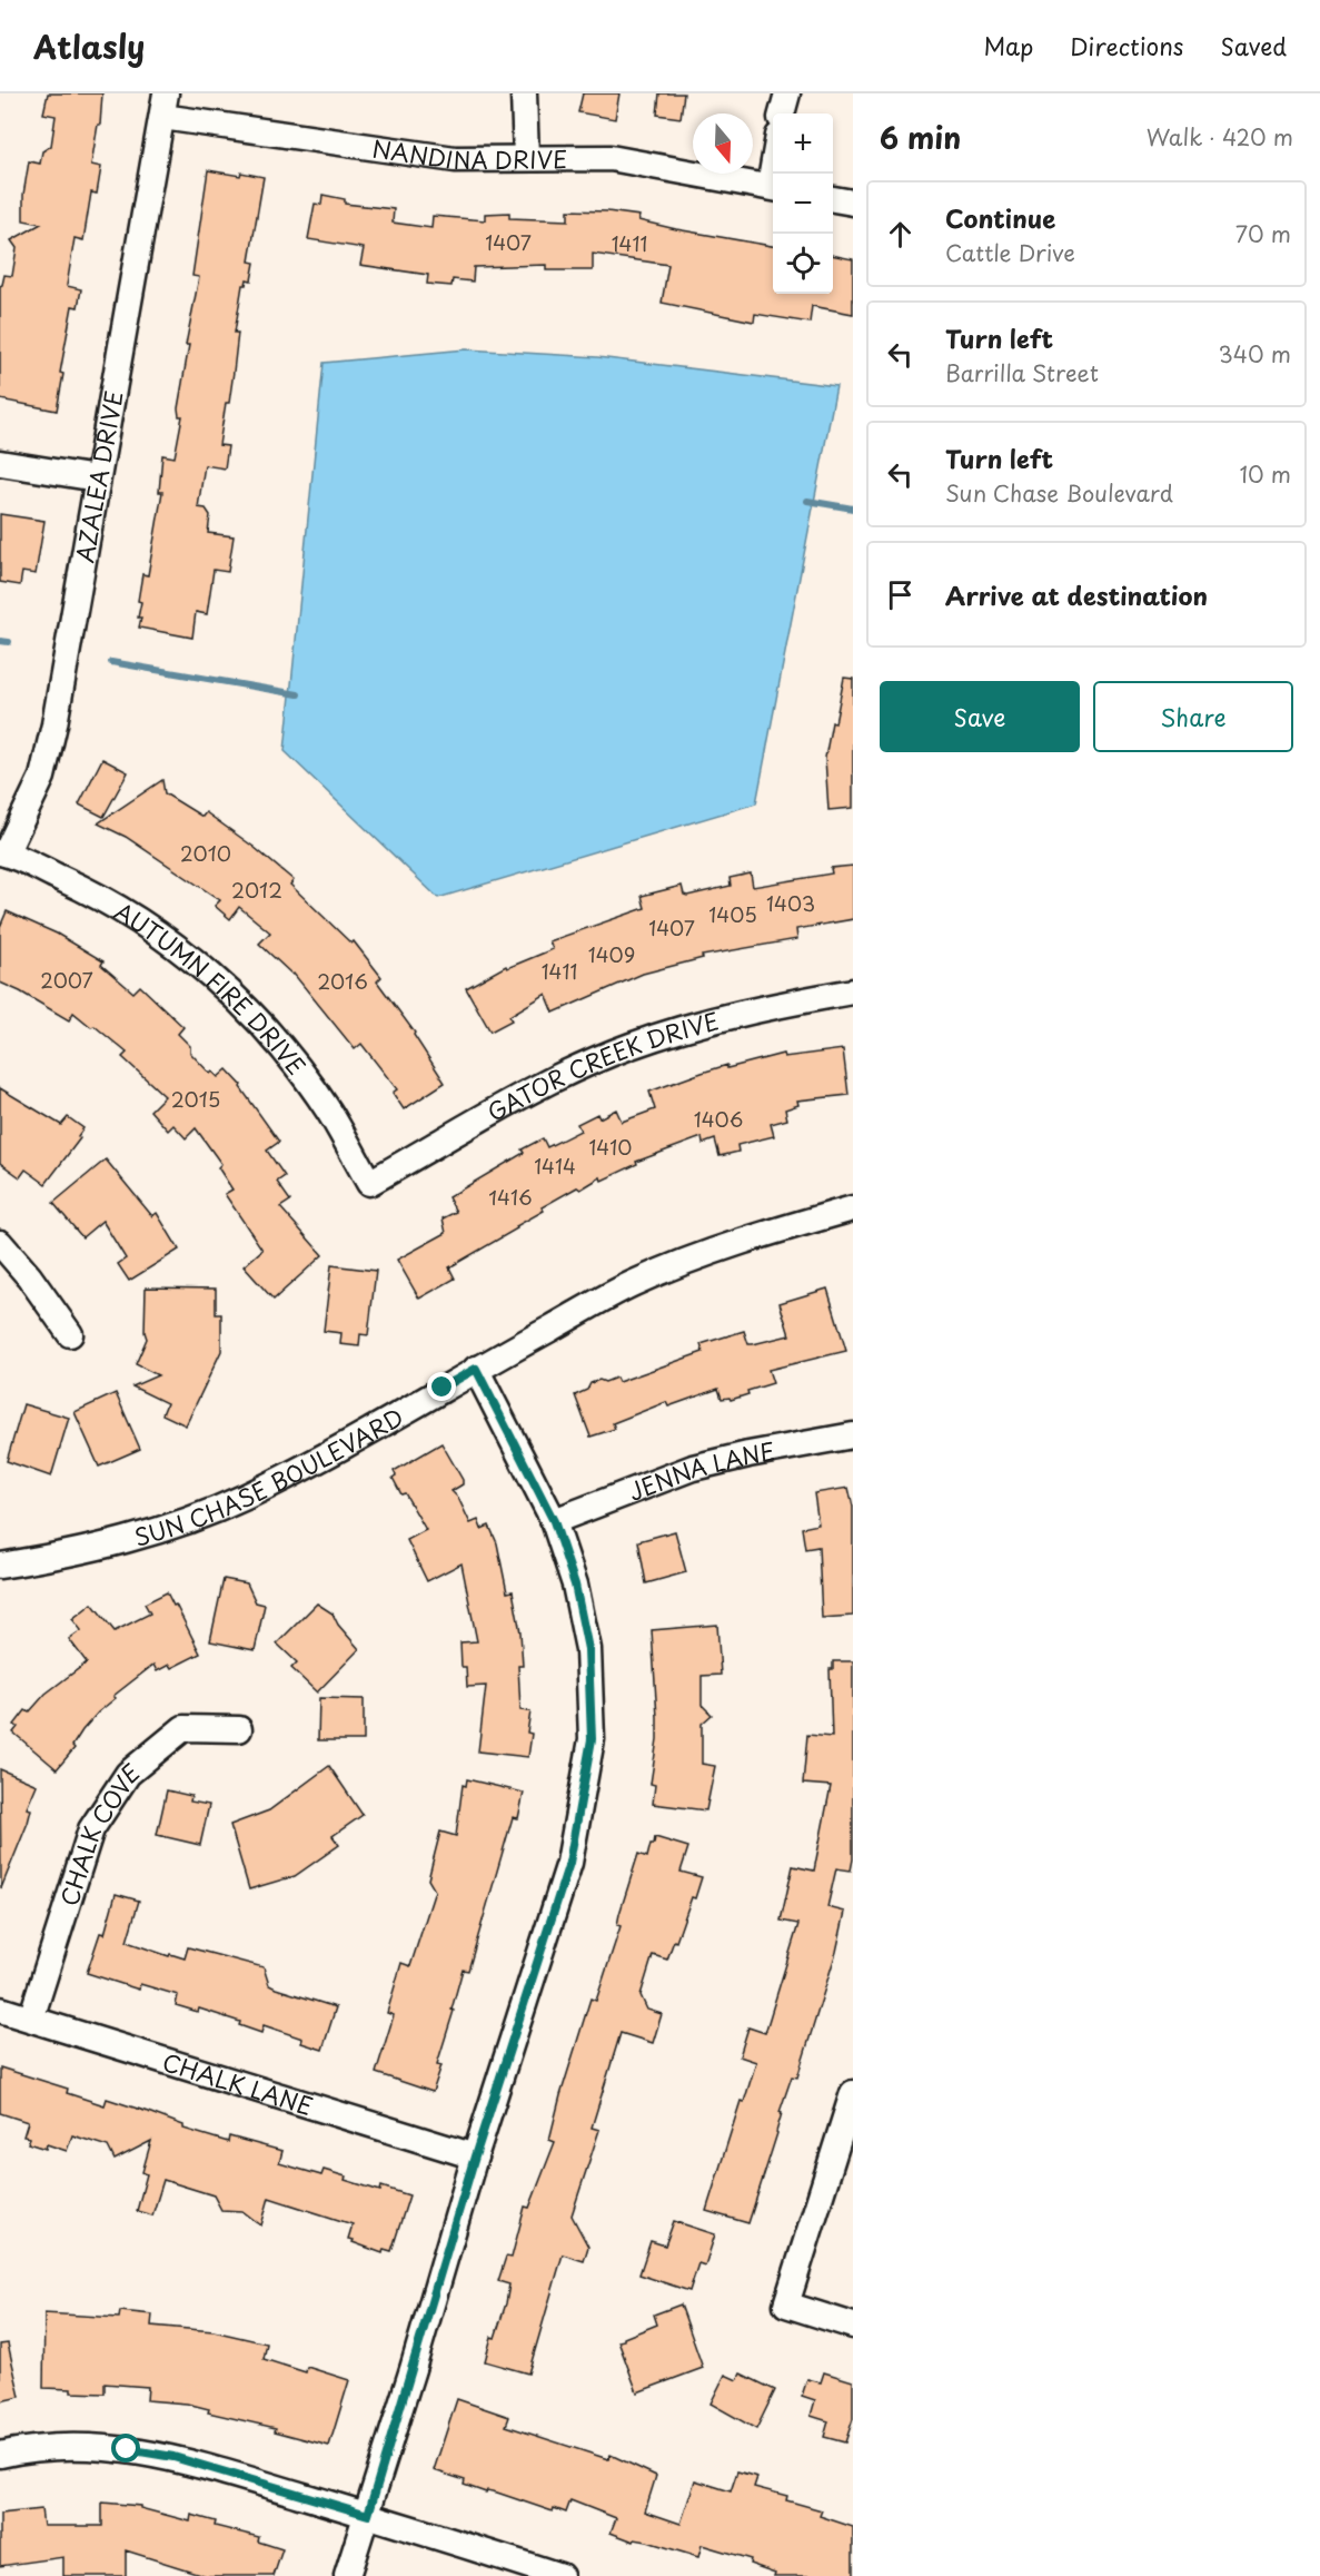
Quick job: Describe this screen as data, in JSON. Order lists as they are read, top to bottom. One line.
{"streets":{"street":["NANDINA DRIVE","AZALEA DRIVE","AUTUMN FIRE DRIVE","GATOR CREEK DRIVE","JENNA LANE","SUN CHASE BOULEVARD","CHALK COVE","CHALK LANE"]},"crossings":[["NANDINA DRIVE","AZALEA DRIVE"],["AZALEA DRIVE","AUTUMN FIRE DRIVE"],["AUTUMN FIRE DRIVE","GATOR CREEK DRIVE"],["CHALK COVE","CHALK LANE"]],"house_numbers":["1407","1411","2010","2012","1403","1405","1407","1409","1411","2007","2016","2015","1406","1410","1414","1416"],"north":"bottom","page":{"header":"Atlasly","nav":["Map","Directions","Saved"],"heading":["6 min","Walk · 420 m"],"map_buttons":["+","−"],"list":[["Continue","Cattle Drive","70 m"],["Turn left","Barrilla Street","340 m"],["Turn left","Sun Chase Boulevard","10 m"],"Arrive at destination"],"buttons":["Save","Share"]}}
